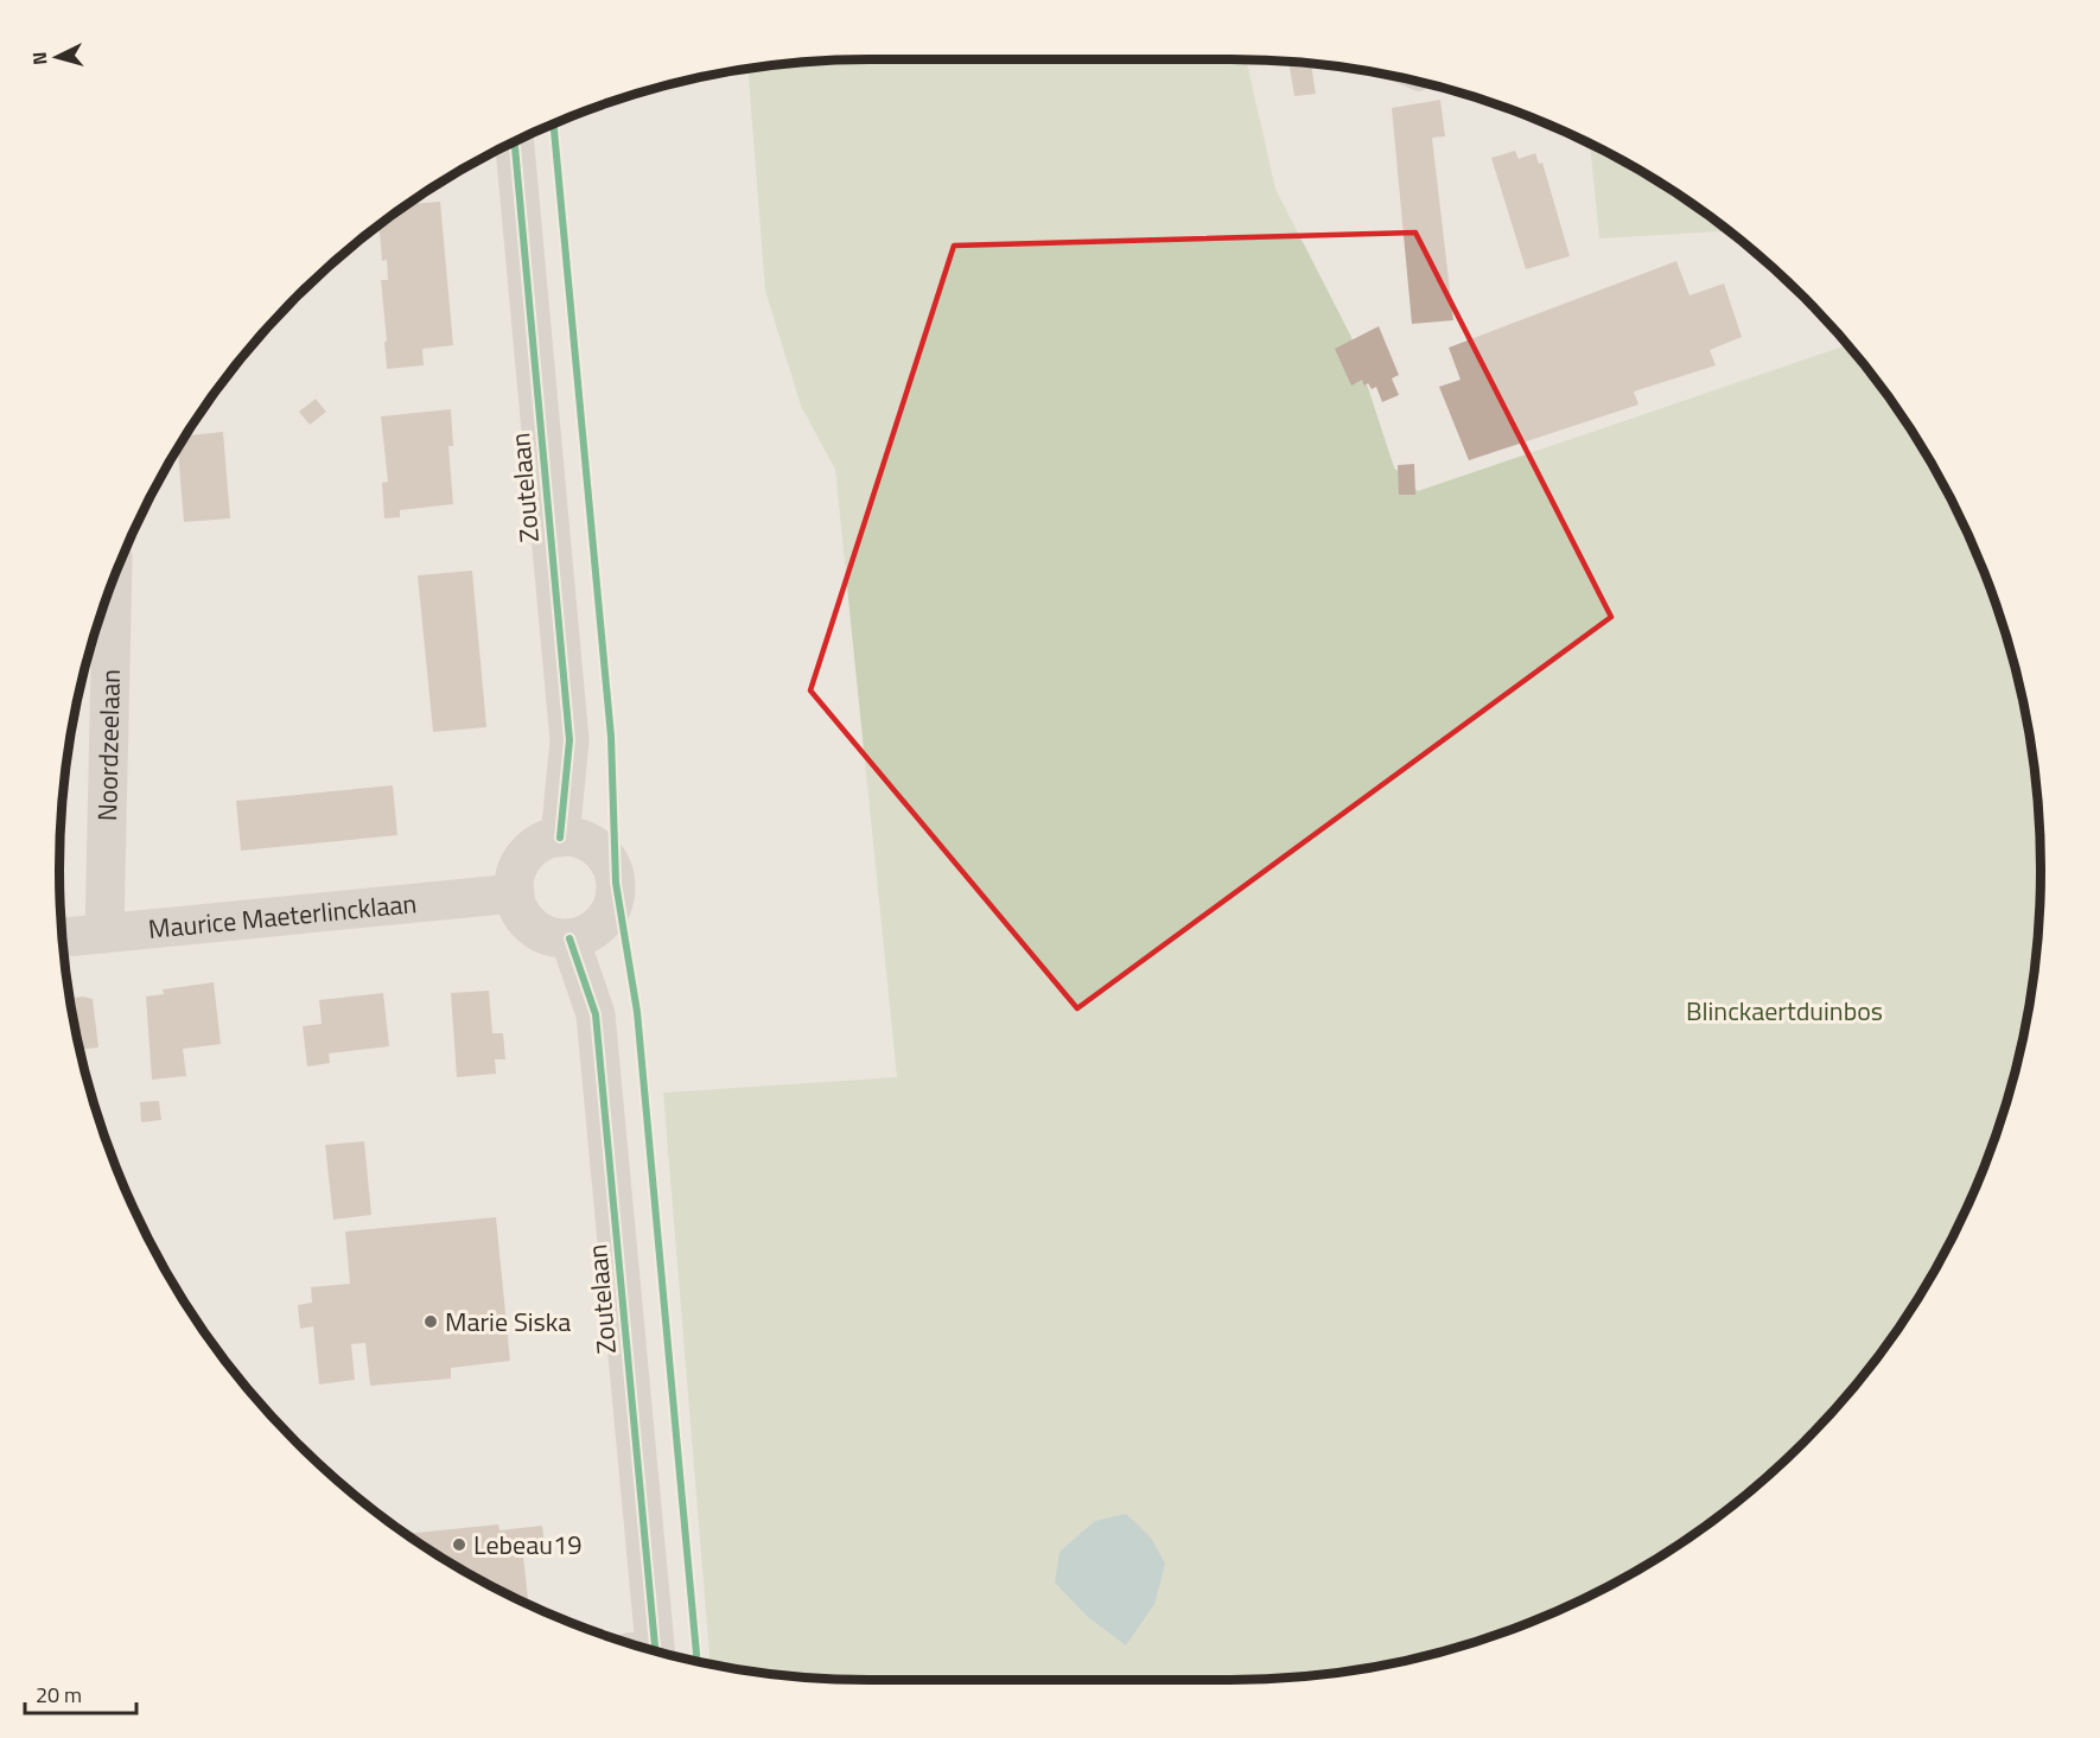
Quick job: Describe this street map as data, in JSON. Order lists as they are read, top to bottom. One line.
{"streets":{"street":["Zoutelaan","Noordzeelaan","Maurice Maeterlincklaan"]},"crossings":[["Zoutelaan","Maurice Maeterlincklaan"],["Noordzeelaan","Maurice Maeterlincklaan"]],"parks":["Blinckaertduinbos"],"places":["Marie Siska","Lebeau19"],"scale_bar":"20 m","north":"left"}
